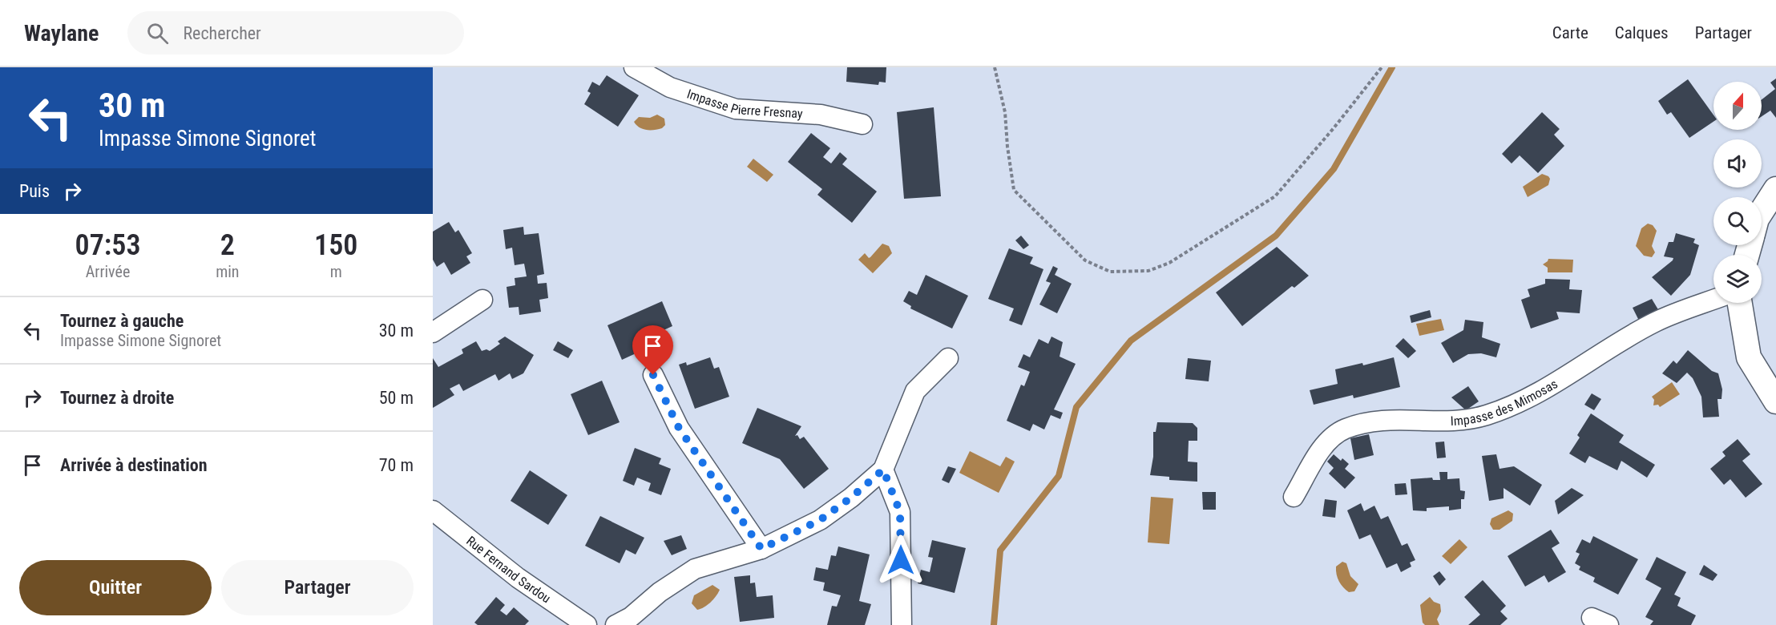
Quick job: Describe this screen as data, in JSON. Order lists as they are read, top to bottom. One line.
{"streets":{"street":["Impasse Pierre Fresnay","Impasse des Mimosas","Rue Fernand Sardou"]},"north":"top","page":{"header":"Waylane","search":"Rechercher","nav":["Carte","Calques","Partager"],"turn":["30 m","Impasse Simone Signoret"],"then":"Puis","eta":["07:53","Arrivée","2","min","150","m"],"list":[{"name":"Tournez à gauche","note":"Impasse Simone Signoret","value":"30 m"},{"name":"Tournez à droite","value":"50 m"},{"name":"Arrivée à destination","value":"70 m"}],"buttons":["Quitter","Partager"]}}
